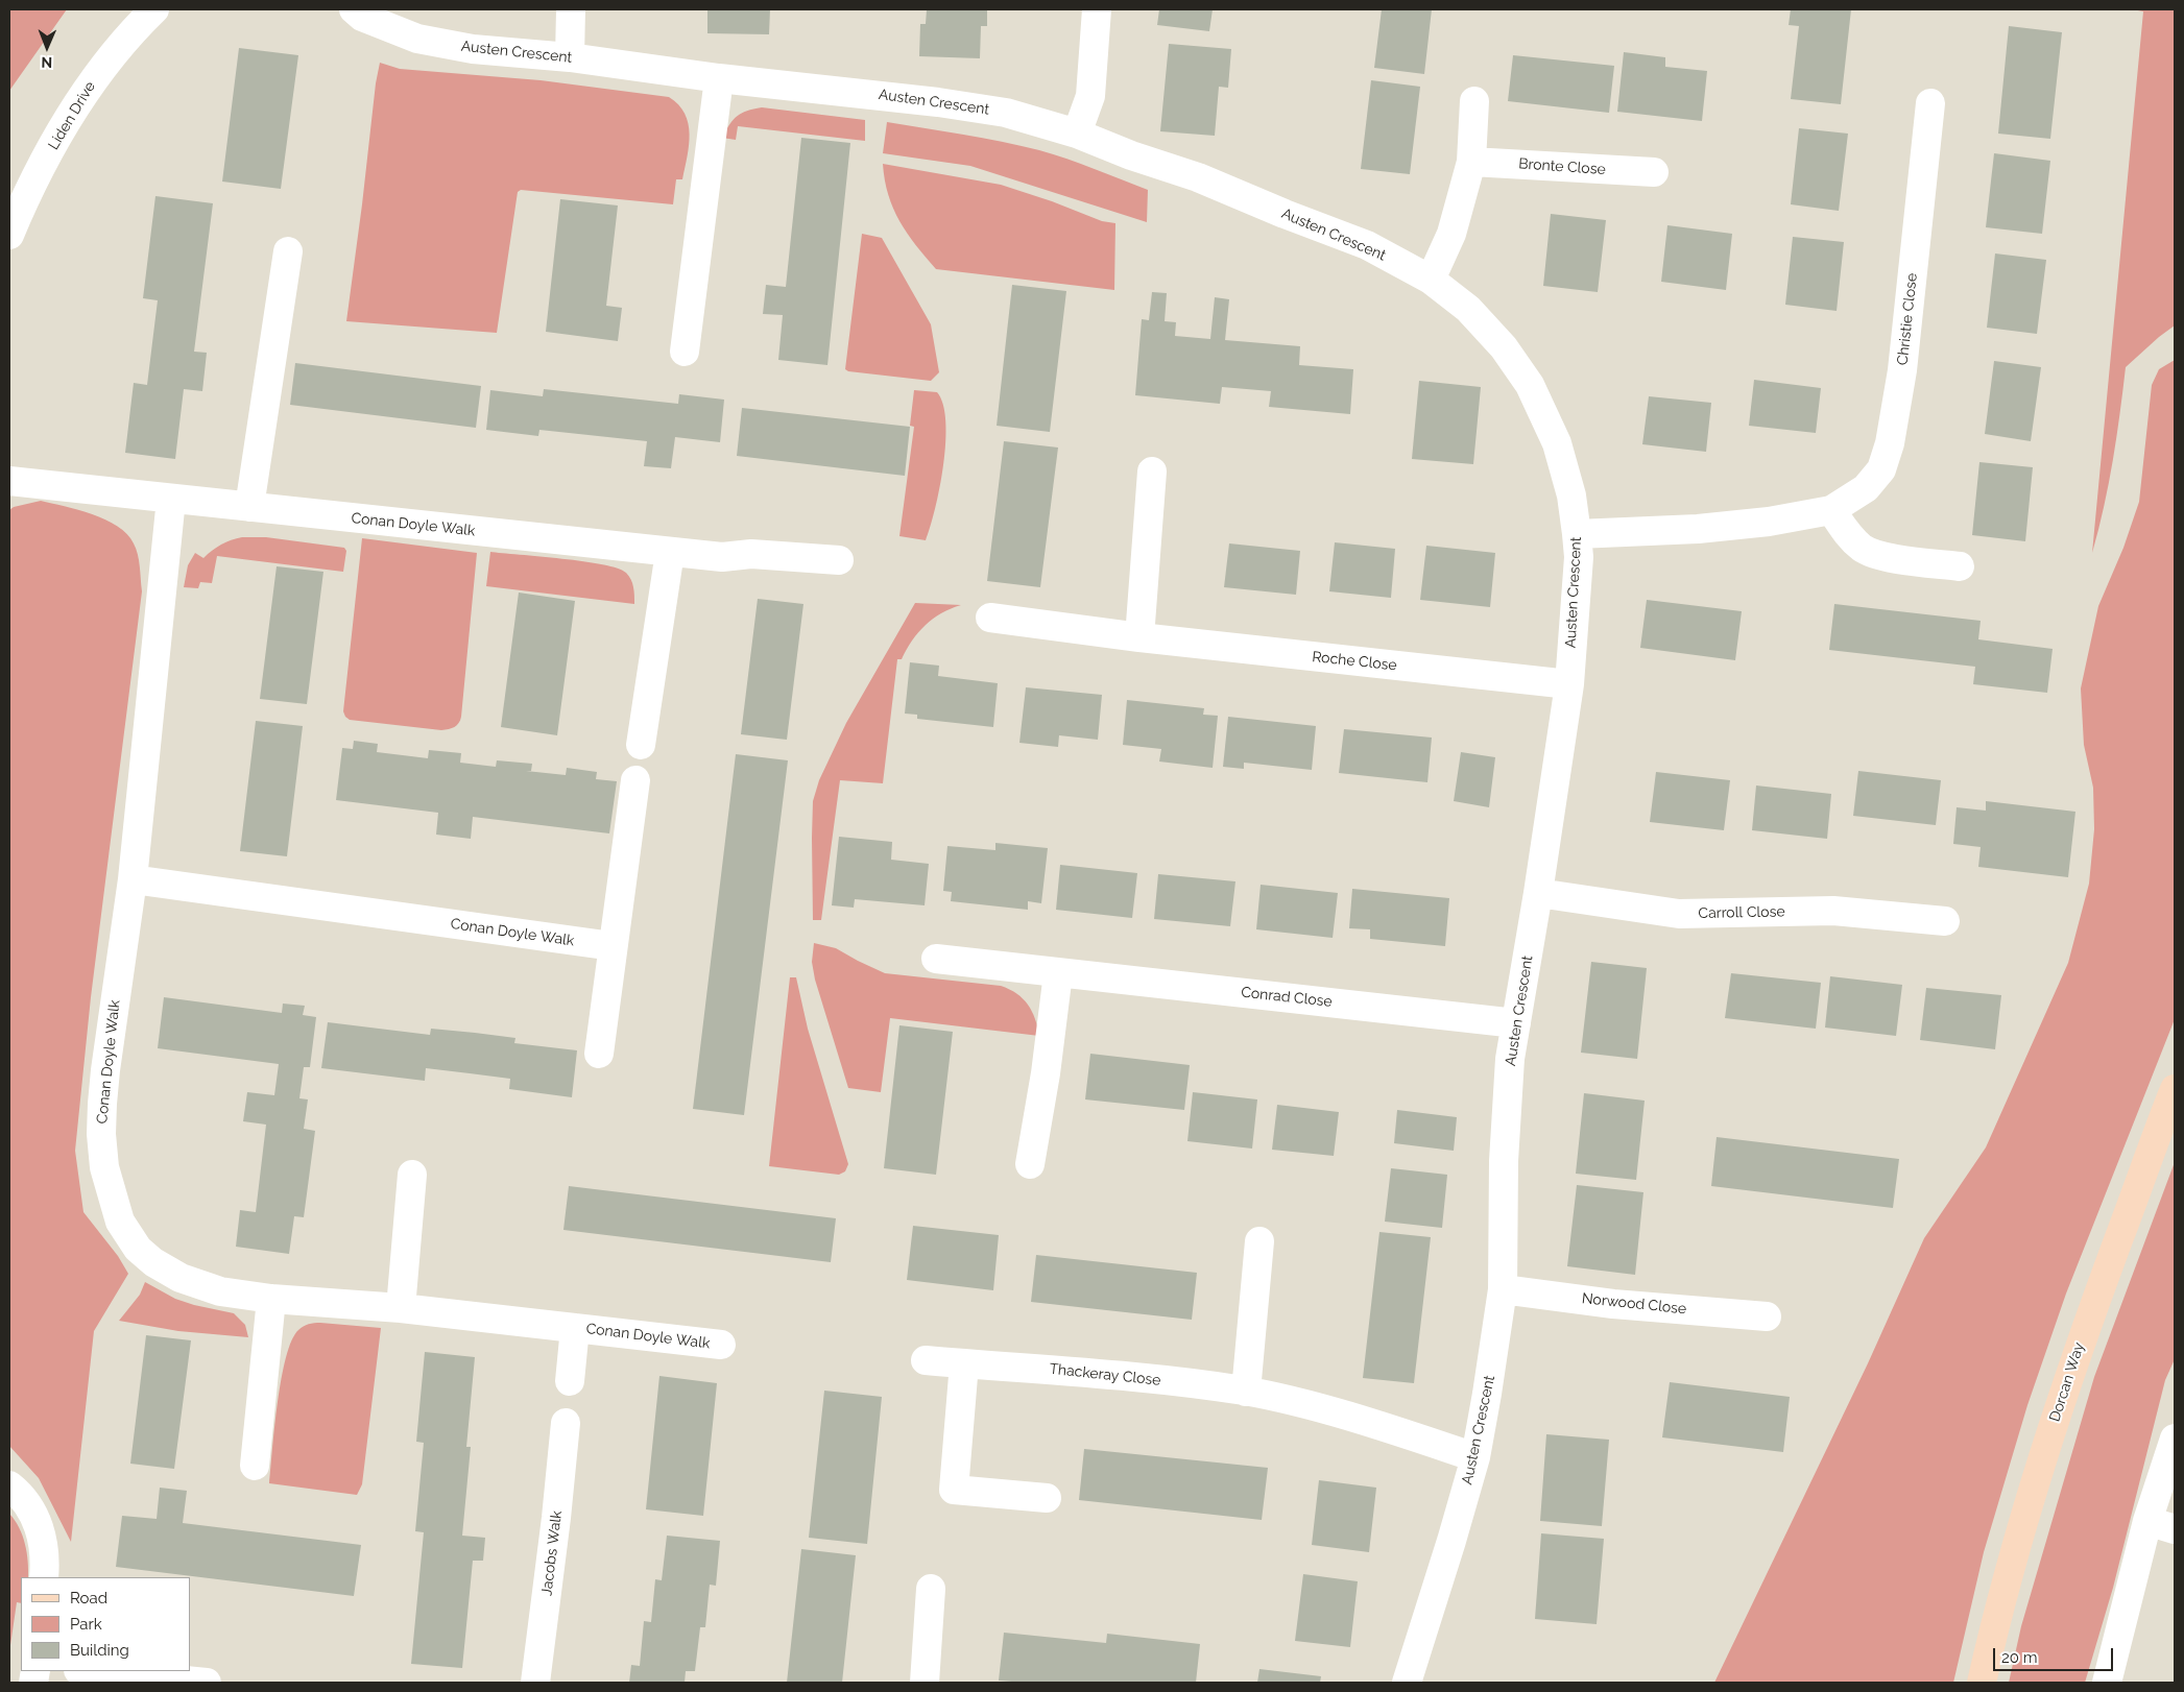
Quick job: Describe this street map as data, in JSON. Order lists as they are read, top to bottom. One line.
{"streets":{"main road":["Dorcan Way"],"street":["Austen Crescent","Liden Drive","Bronte Close","Christie Close","Conan Doyle Walk","Roche Close","Carroll Close","Conrad Close","Norwood Close","Thackeray Close","Jacobs Walk"]},"crossings":[["Austen Crescent","Christie Close"],["Austen Crescent","Roche Close"],["Austen Crescent","Carroll Close"],["Austen Crescent","Conrad Close"],["Austen Crescent","Norwood Close"],["Austen Crescent","Thackeray Close"]],"legend":["Road","Park","Building"],"scale_bar":"20 m","north":"bottom"}
